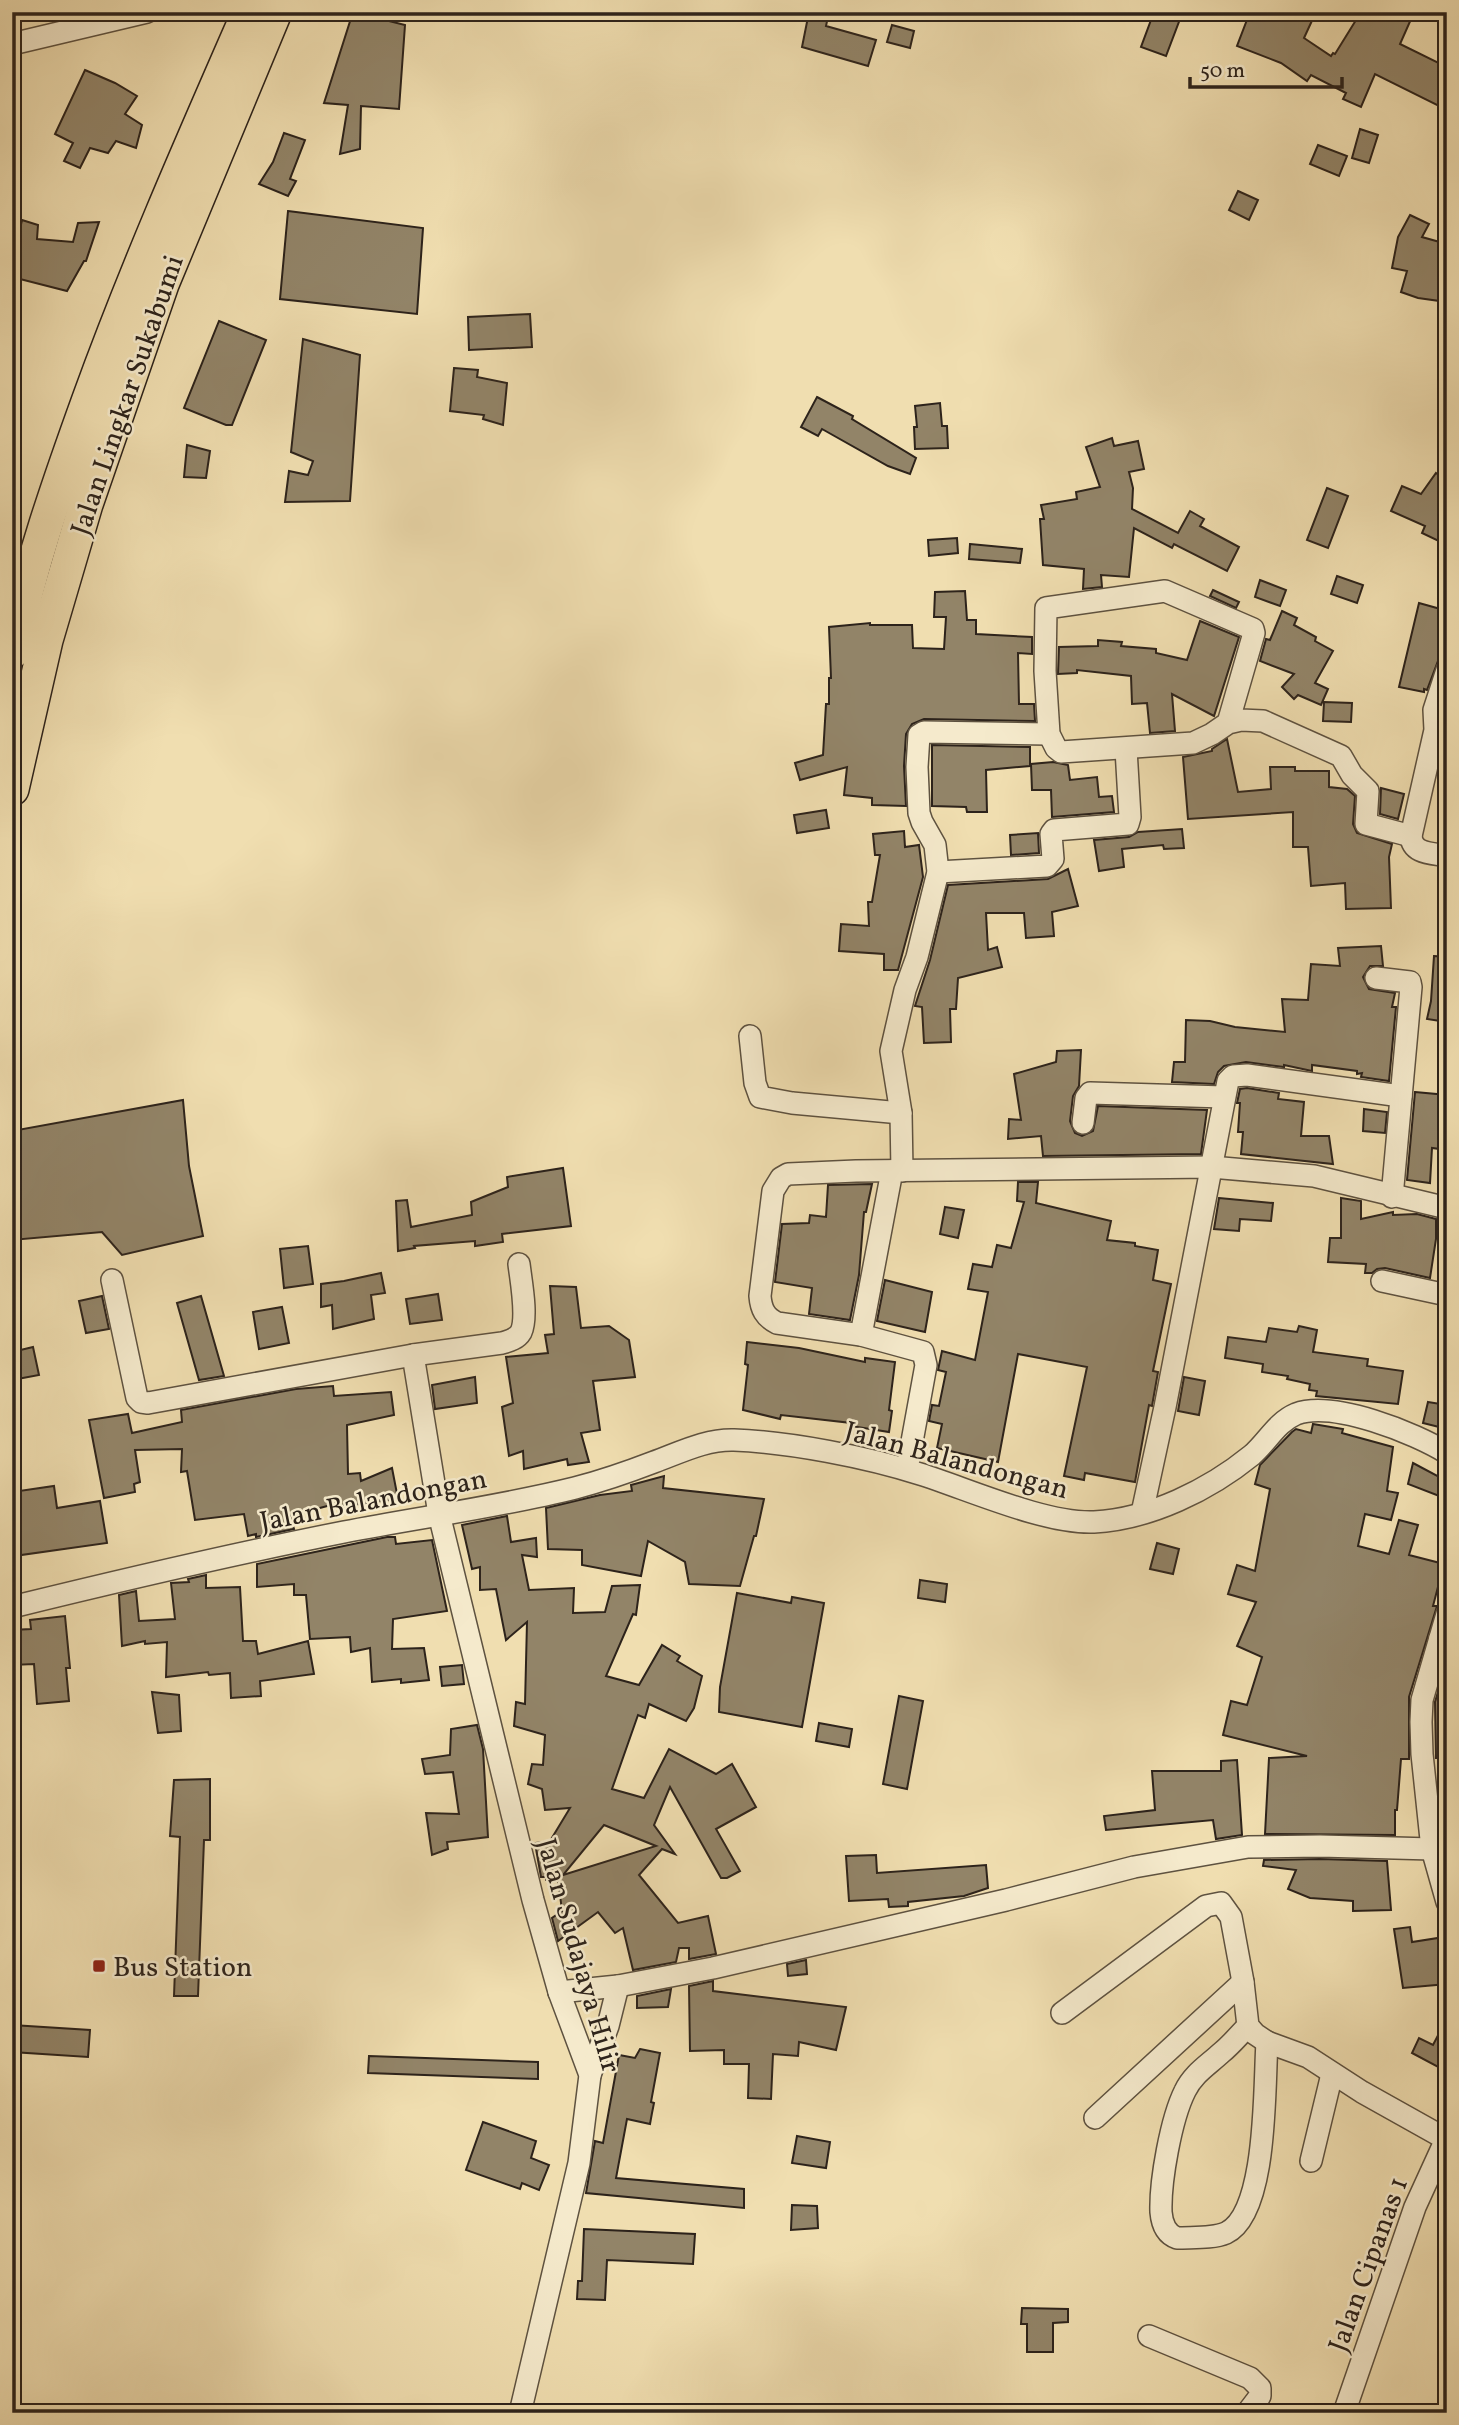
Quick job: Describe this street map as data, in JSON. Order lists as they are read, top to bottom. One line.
{"streets":{"main road":["Jalan Lingkar Sukabumi"],"street":["Jalan Balandongan","Jalan Sudajaya Hilir","Jalan Cipanas 1"]},"crossings":[["Jalan Balandongan","Jalan Sudajaya Hilir"]],"places":{"transit":["Bus Station"]},"scale_bar":"50 m"}
